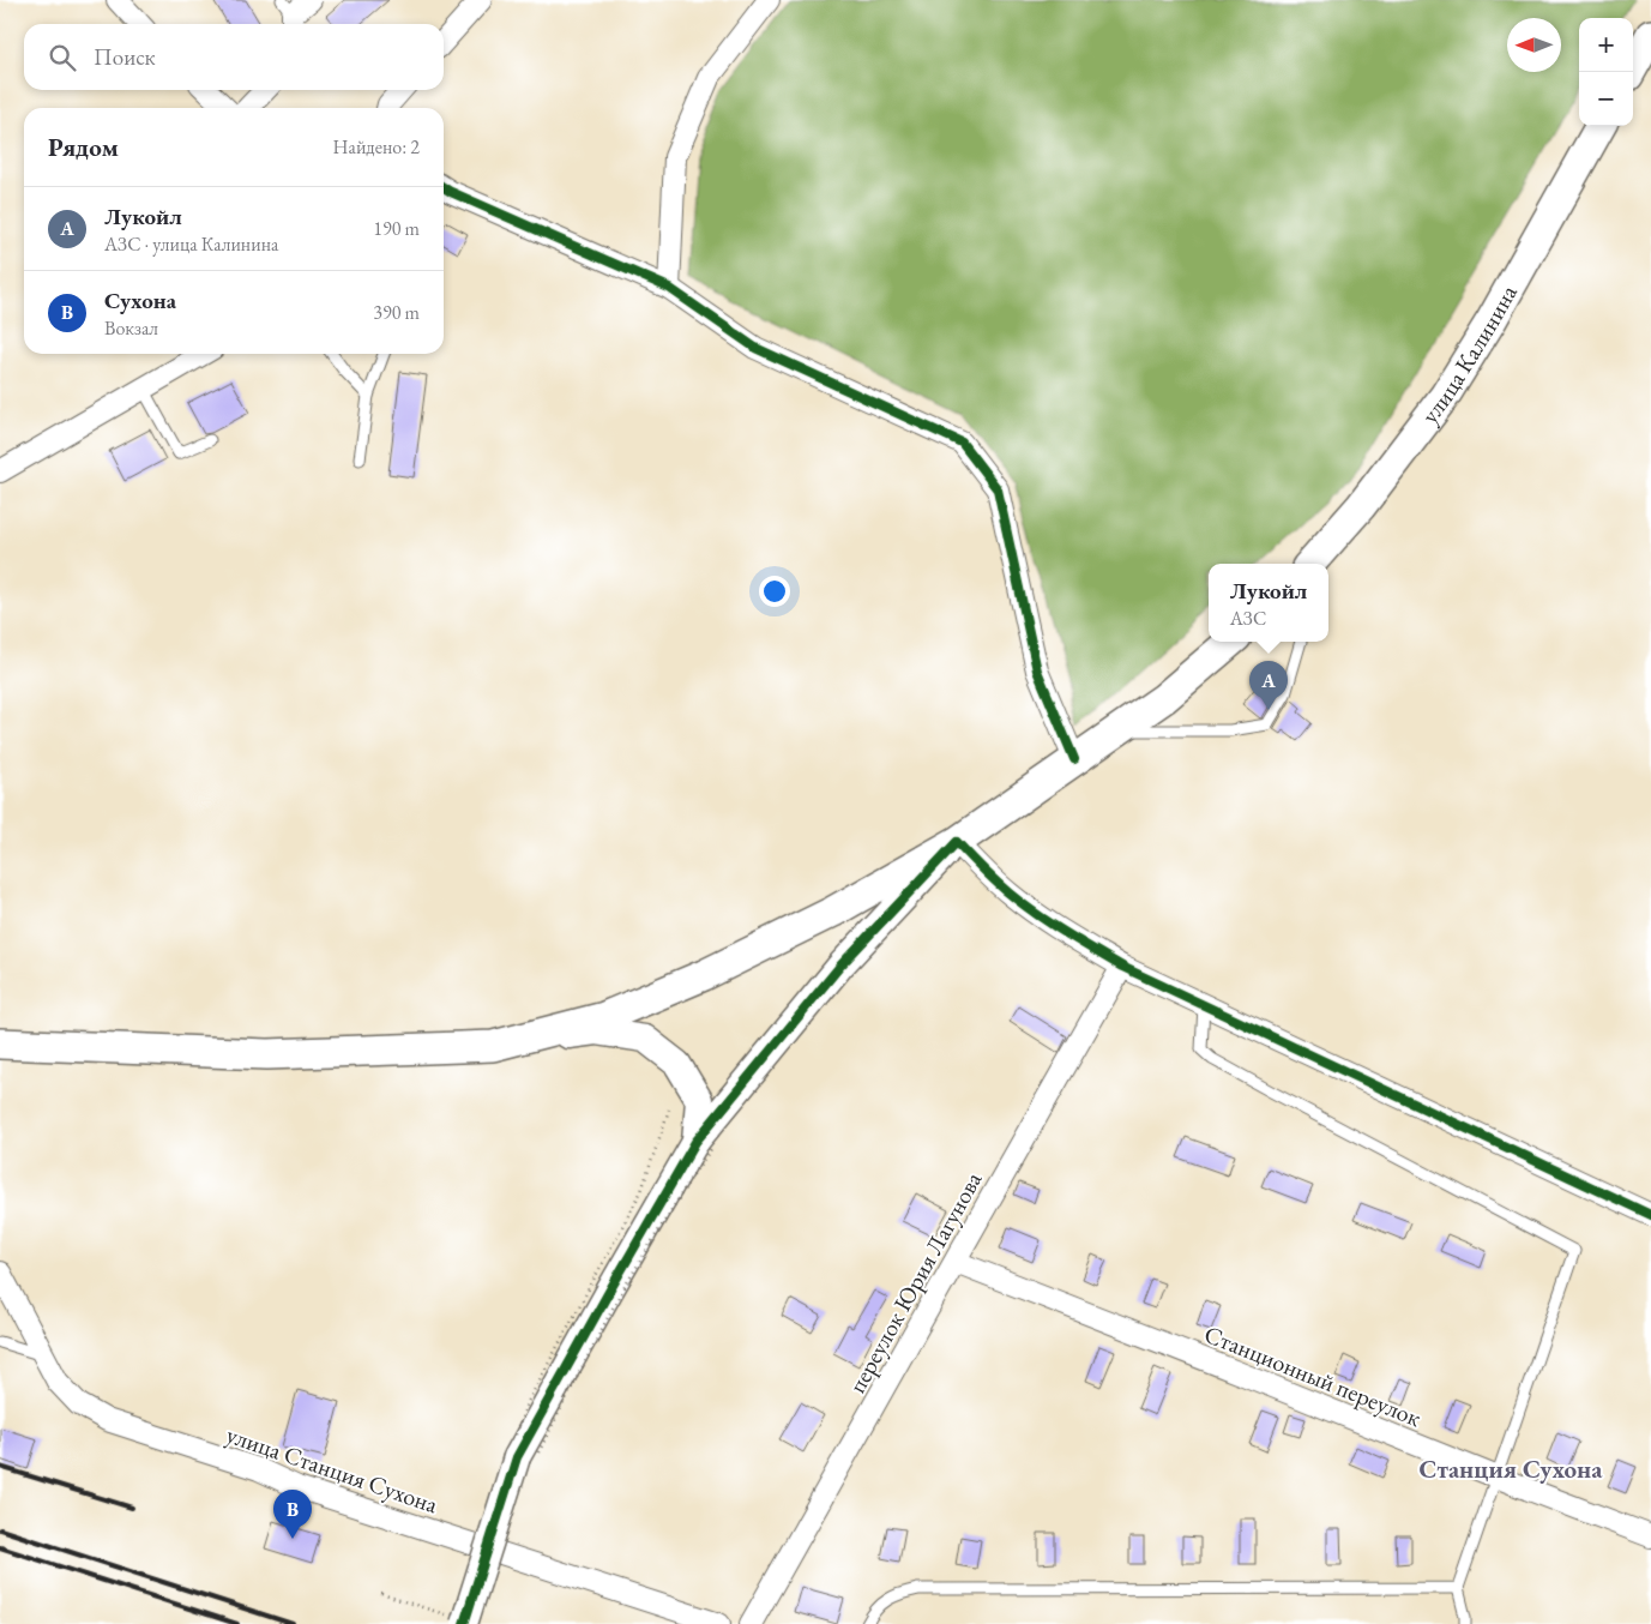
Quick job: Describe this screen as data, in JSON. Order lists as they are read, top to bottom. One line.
{"streets":{"main road":["улица Калинина"],"street":["переулок Юрия Лагунова","Станционный переулок","улица Станция Сухона"]},"crossings":[["переулок Юрия Лагунова","Станционный переулок"]],"districts":["Станция Сухона"],"north":"left","page":{"map_buttons":["+","−"],"search":"Поиск","heading":["Рядом","Найдено: 2"],"list":[{"mark":"A","name":"Лукойл","note":"АЗС · улица Калинина","value":"190 m"},{"mark":"B","name":"Сухона","note":"Вокзал","value":"390 m"}],"popup":["Лукойл","АЗС"],"pins":["A","B"]}}
